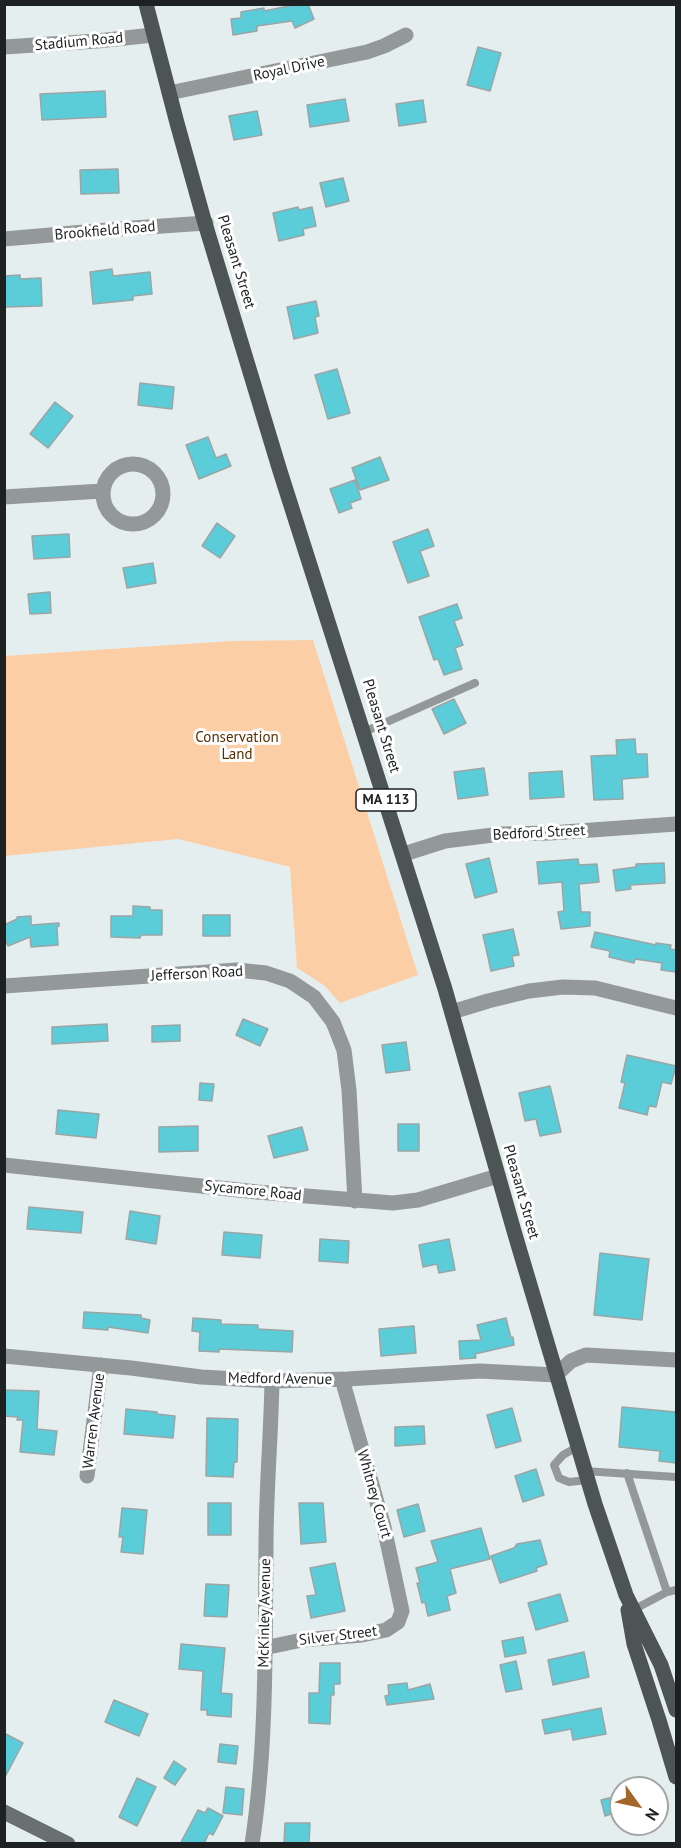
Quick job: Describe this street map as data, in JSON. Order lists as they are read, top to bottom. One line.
{"streets":{"main road":["Pleasant Street","MA 113"],"street":["Stadium Road","Royal Drive","Brookfield Road","Bedford Street","Jefferson Road","Sycamore Road","Medford Avenue","Warren Avenue","Whitney Court","McKinley Avenue","Silver Street"]},"crossings":[["Stadium Road","Pleasant Street"],["Royal Drive","Pleasant Street"],["Brookfield Road","Pleasant Street"],["Pleasant Street","Bedford Street"],["Pleasant Street","Sycamore Road"],["Pleasant Street","Medford Avenue"],["Jefferson Road","Sycamore Road"],["Medford Avenue","Warren Avenue"],["Medford Avenue","Whitney Court"],["Medford Avenue","McKinley Avenue"],["Whitney Court","Silver Street"],["McKinley Avenue","Silver Street"]],"parks":["Conservation Land"],"north":"bottom right"}
